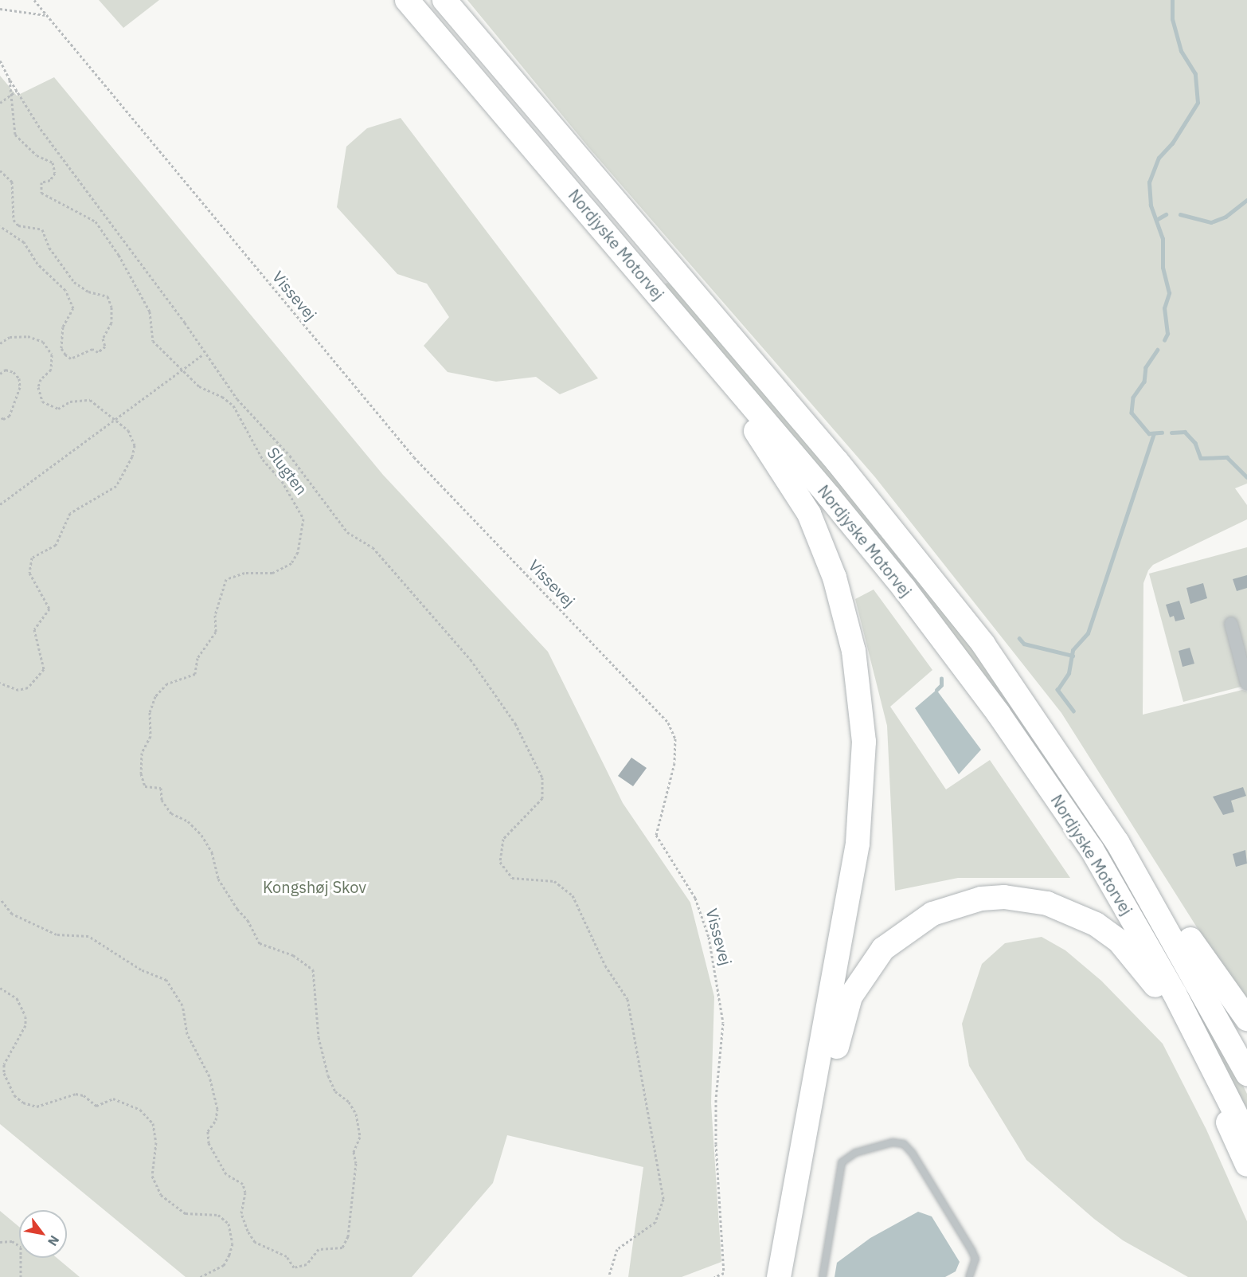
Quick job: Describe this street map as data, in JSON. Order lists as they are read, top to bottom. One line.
{"streets":{"highway":["Nordjyske Motorvej"],"path":["Vissevej","Slugten"]},"parks":["Kongshøj Skov"],"north":"bottom right"}
